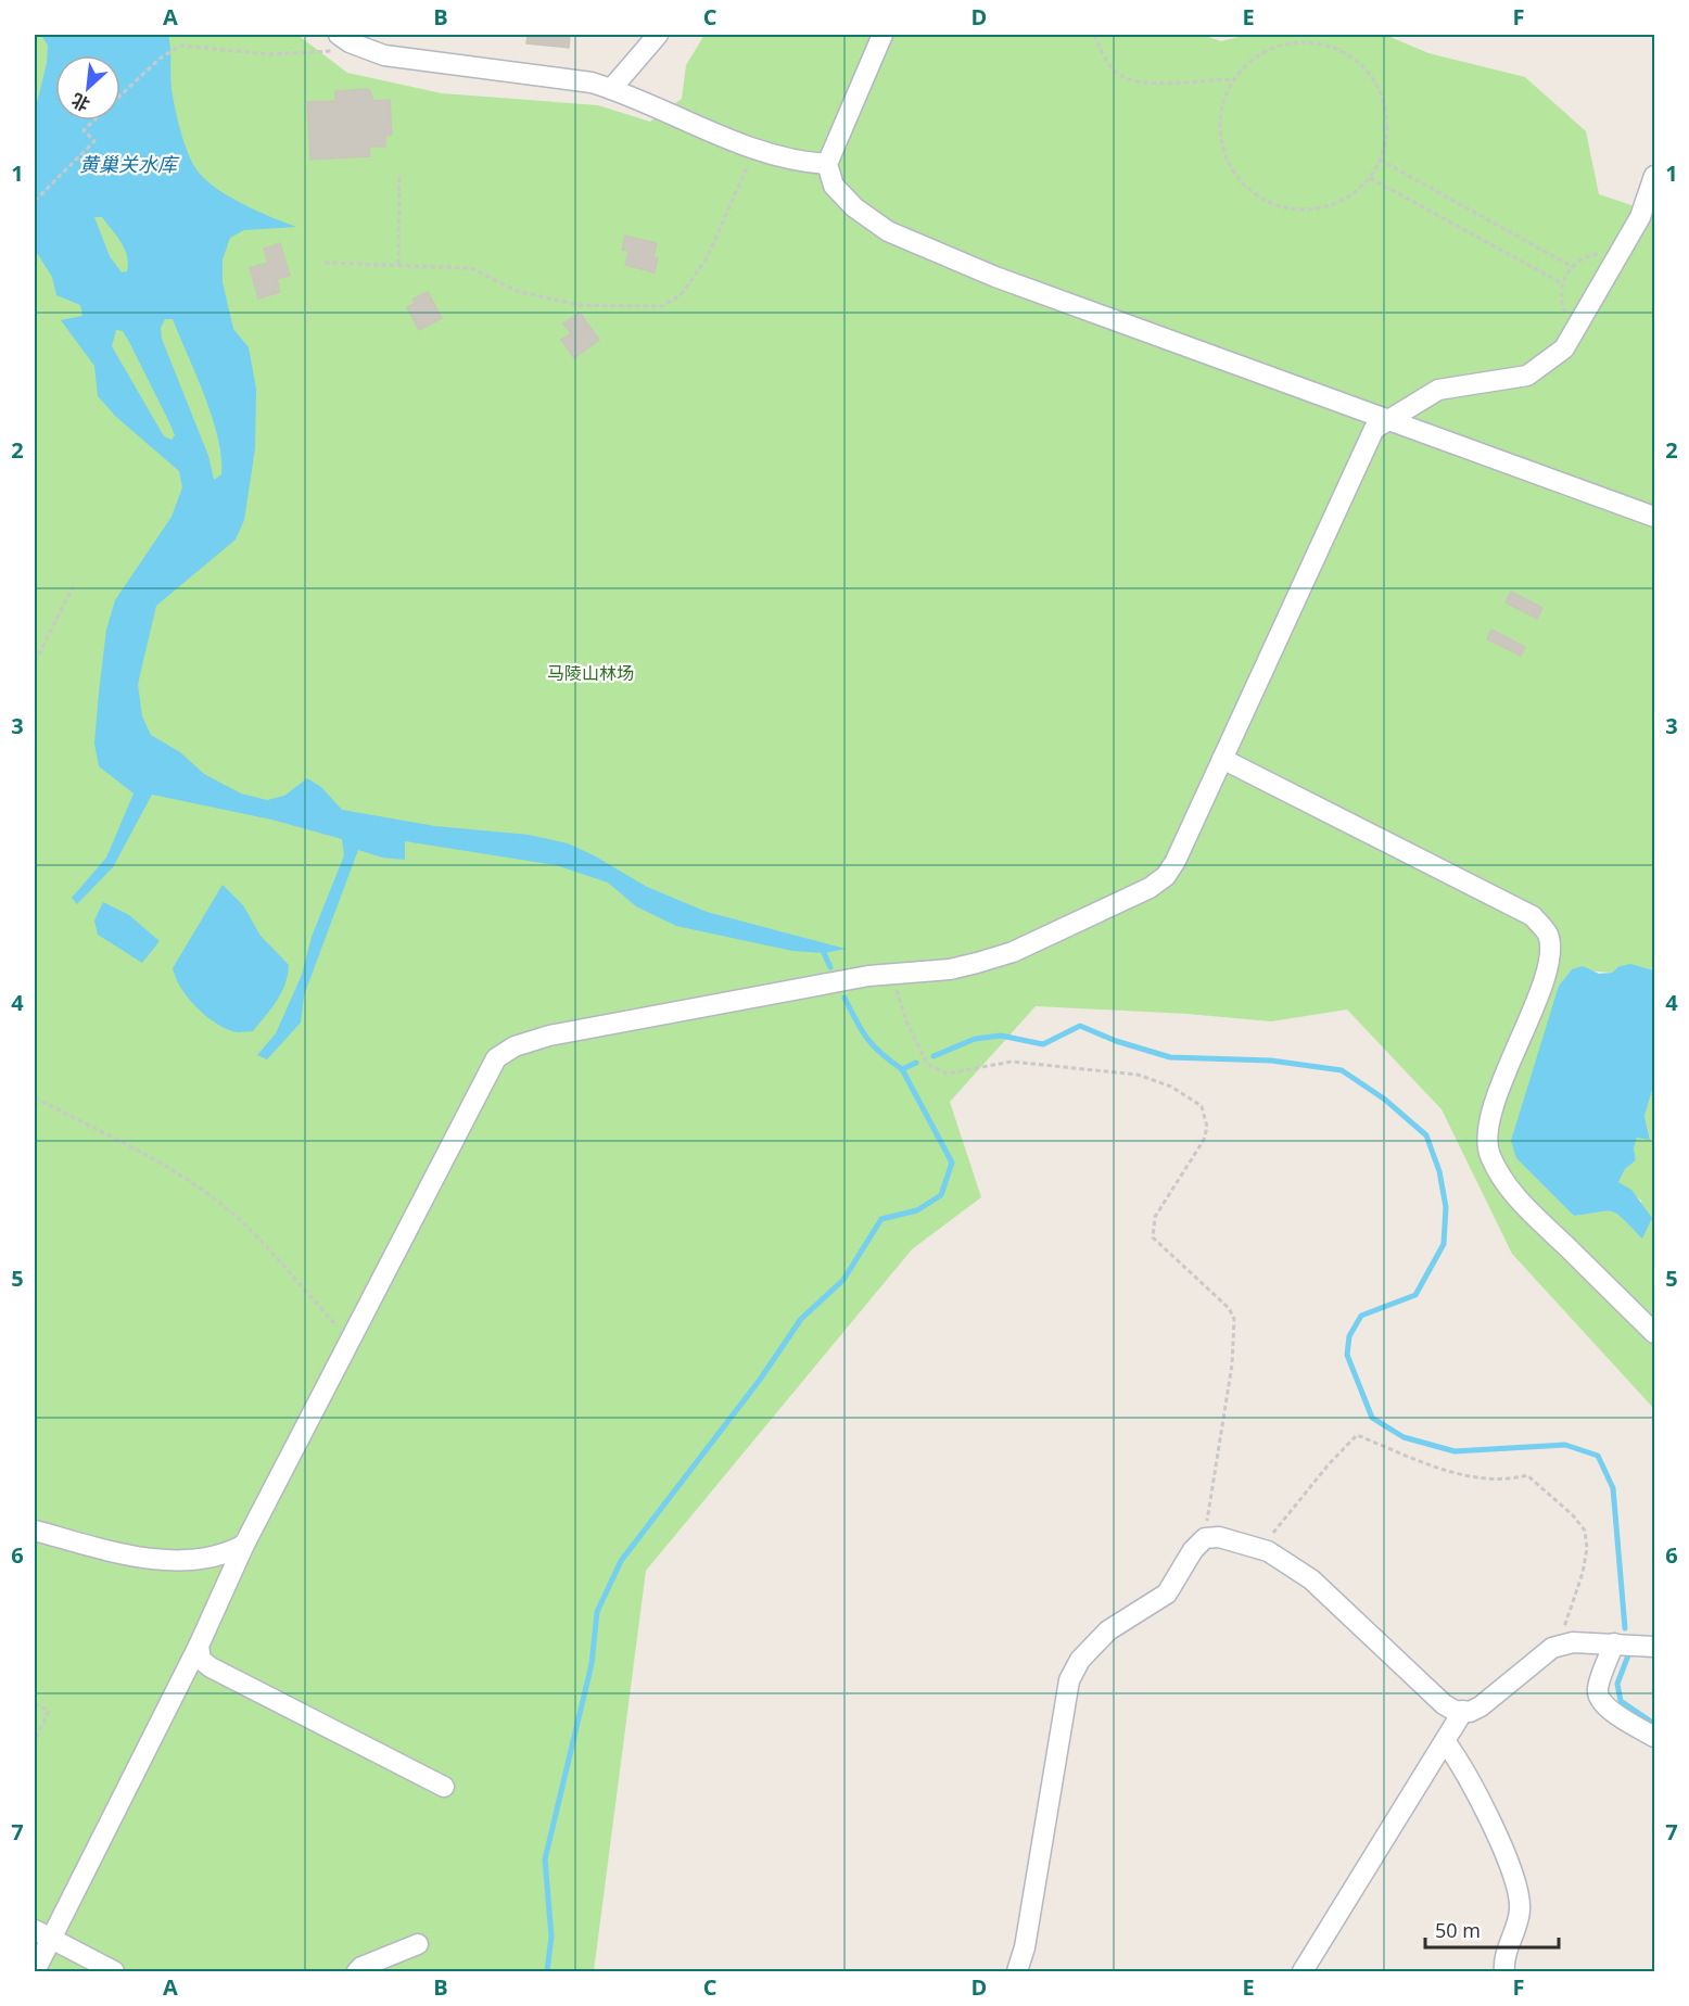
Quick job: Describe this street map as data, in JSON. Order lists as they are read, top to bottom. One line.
{"water":["黄巢关水库"],"parks":["马陵山林场"],"scale_bar":"50 m","north":"bottom left","grid":{"columns":["A","B","C","D","E","F"],"rows":["1","2","3","4","5","6","7"]}}
